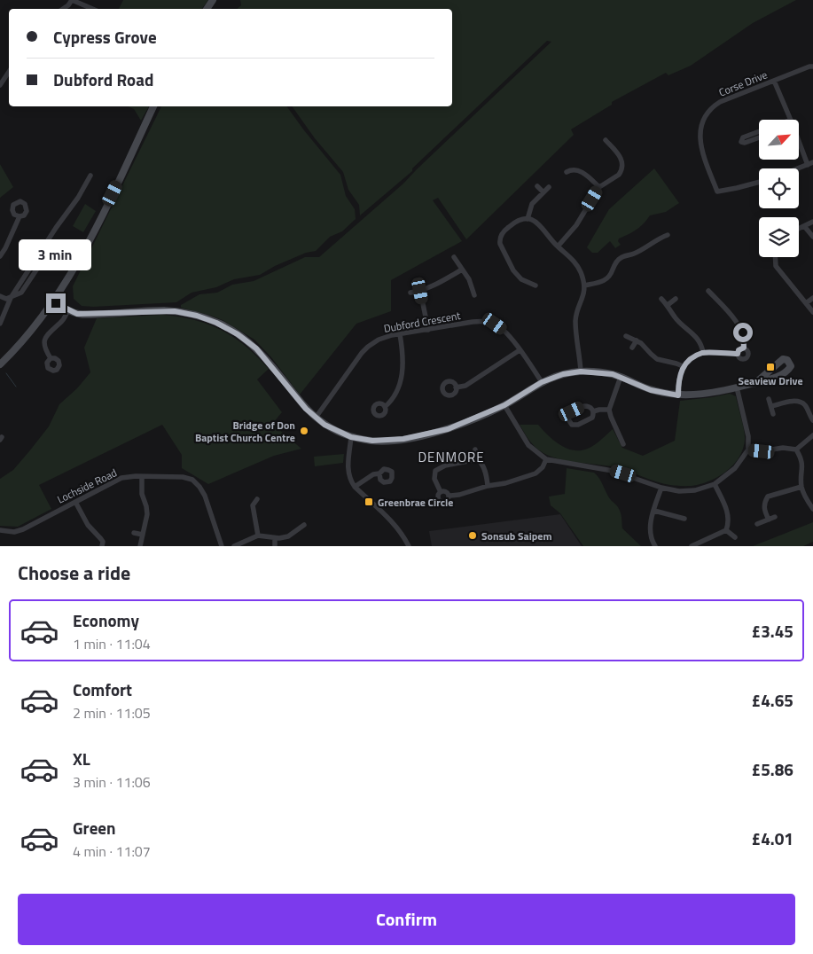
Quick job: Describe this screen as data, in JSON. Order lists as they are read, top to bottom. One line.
{"streets":{"street":["Corse Drive","Dubford Crescent","Lochside Road"]},"districts":["DENMORE"],"places":{"transit":["Seaview Drive","Greenbrae Circle"],"other":["Bridge of Don Baptist Church Centre","Sonsub Saipem"]},"north":"top right","page":{"banner":["Cypress Grove","Dubford Road"],"bubble":"3 min","heading":"Choose a ride","list":[{"name":"Economy","note":"1 min · 11:04","value":"£3.45"},{"name":"Comfort","note":"2 min · 11:05","value":"£4.65"},{"name":"XL","note":"3 min · 11:06","value":"£5.86"},{"name":"Green","note":"4 min · 11:07","value":"£4.01"}],"buttons":"Confirm"}}
